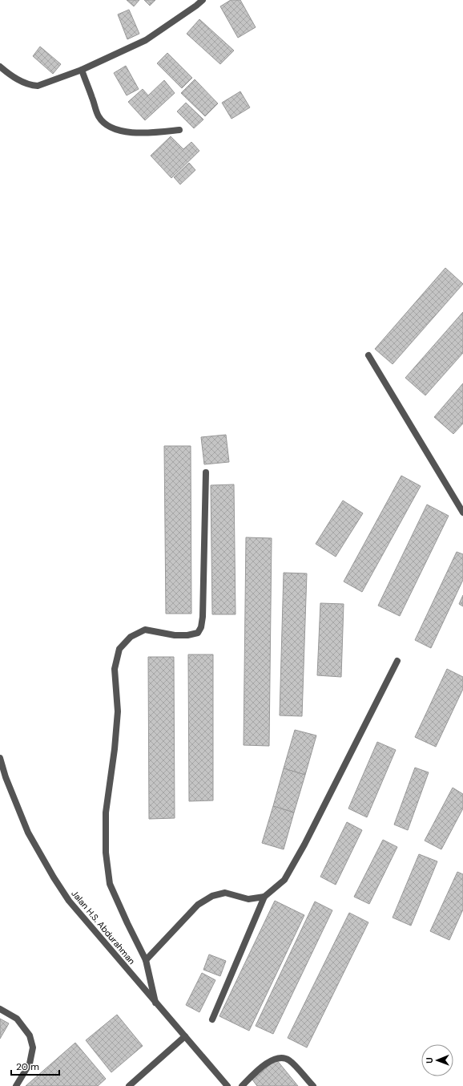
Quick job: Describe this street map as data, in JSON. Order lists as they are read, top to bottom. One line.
{"streets":{"street":["Jalan H.S. Abdurahman"]},"scale_bar":"20 m","north":"left"}
